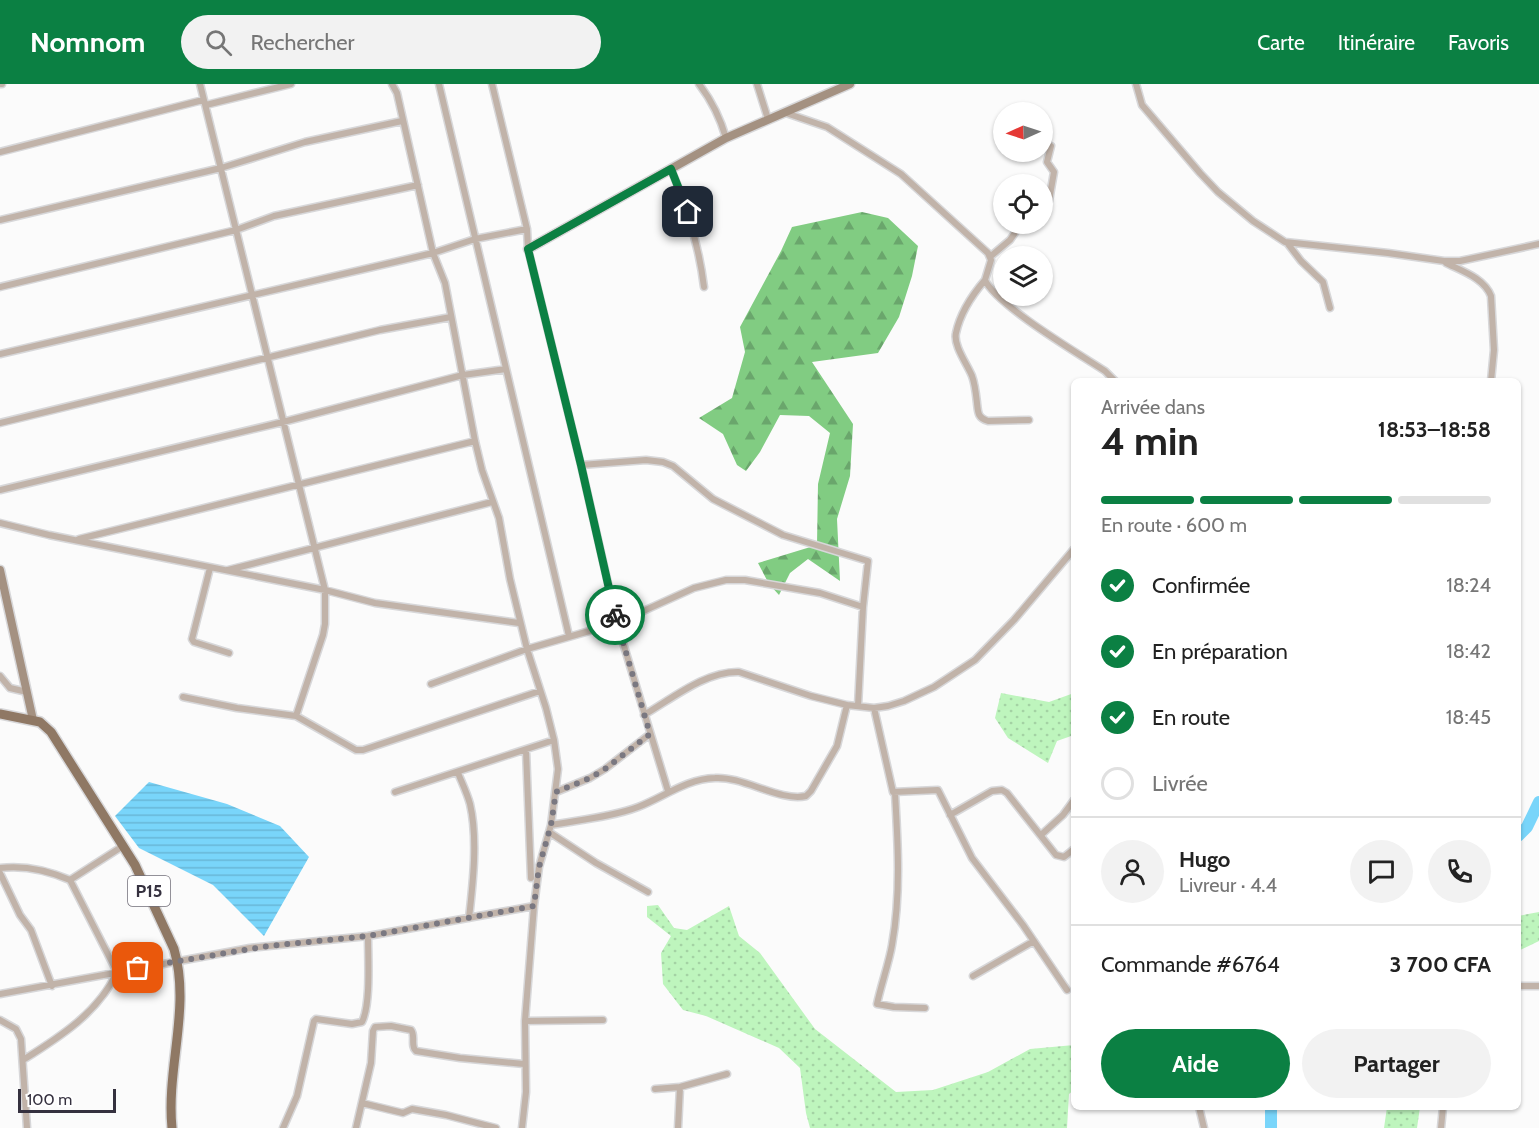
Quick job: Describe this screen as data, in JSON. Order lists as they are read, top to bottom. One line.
{"streets":{"main road":["P15"]},"scale_bar":"100 m","north":"left","page":{"header":"Nomnom","search":"Rechercher","nav":["Carte","Itinéraire","Favoris"],"heading":["4 min","Arrivée dans","18:53–18:58"],"panel":["Hugo","Livreur · 4.4","Commande #6764","3 700 CFA"],"bar":"En route · 600 m","list":[["Confirmée","18:24"],["En préparation","18:42"],["En route","18:45"],"Livrée"],"buttons":["Aide","Partager"],"scale":"100 m"}}
